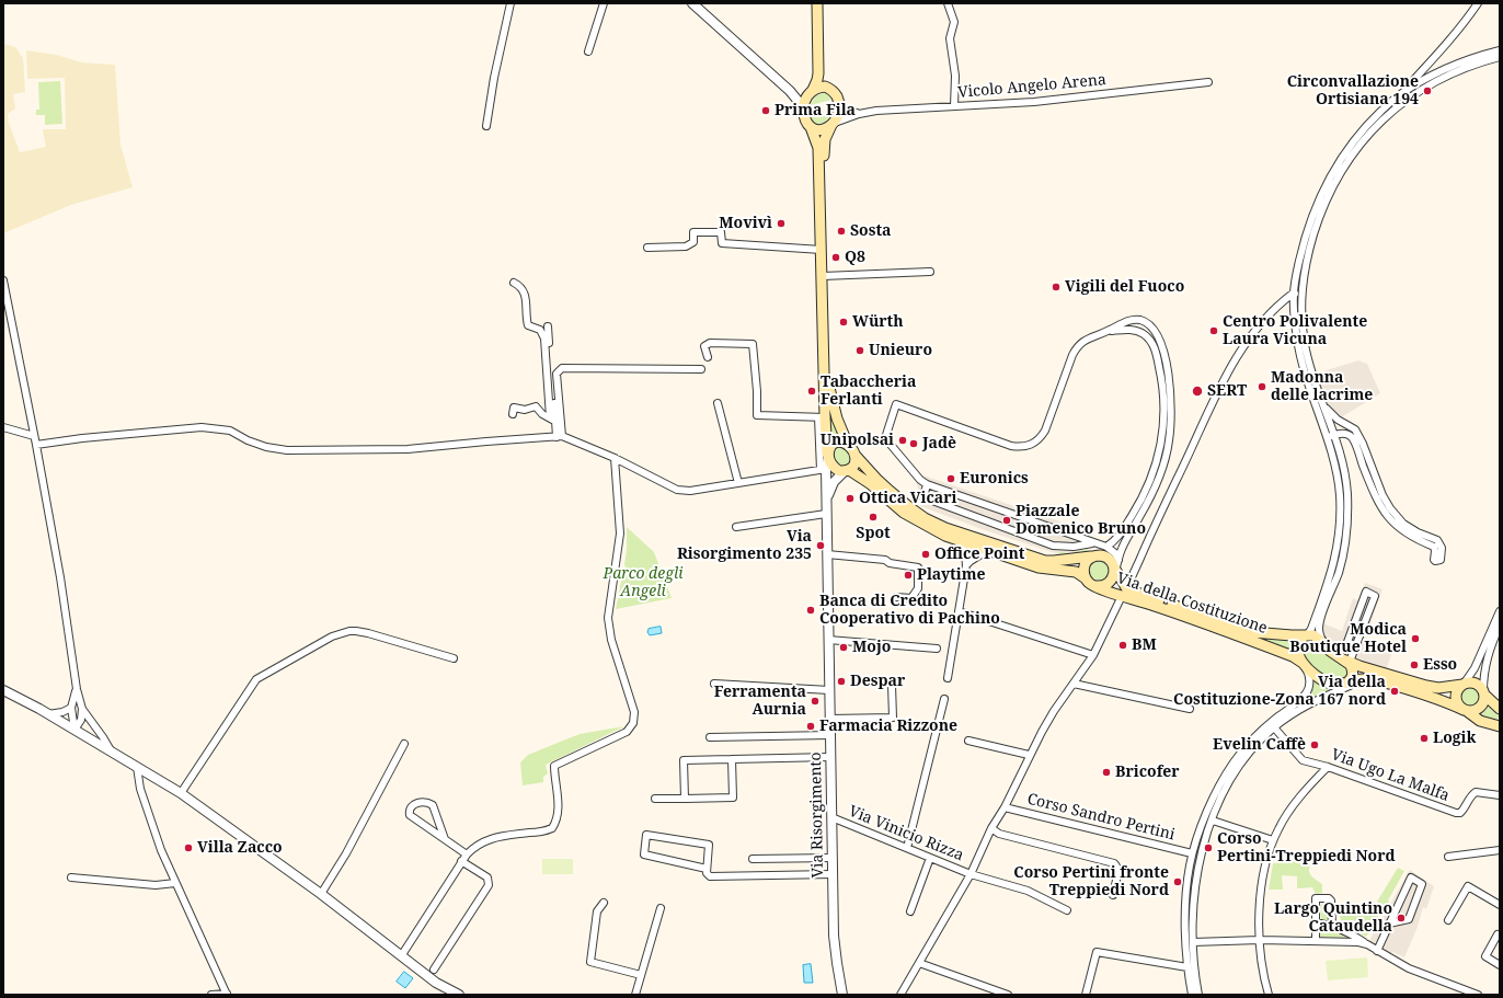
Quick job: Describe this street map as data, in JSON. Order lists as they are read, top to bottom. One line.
{"streets":{"main road":["Via della Costituzione"],"street":["Vicolo Angelo Arena","Via Ugo La Malfa","Via Risorgimento","Corso Sandro Pertini","Via Vinicio Rizza"]},"crossings":[["Via Risorgimento","Via Vinicio Rizza"]],"parks":["Parco degli Angeli"],"places":["Circonvallazione Ortisiana 194","Prima Fila","Movivì","Sosta","Q8","Vigili del Fuoco","Würth","Centro Polivalente Laura Vicuna","Unieuro","Madonna delle lacrime","Tabaccheria Ferlanti","SERT","Unipolsai","Jadè","Euronics","Ottica Vicari","Spot","Piazzale Domenico Bruno","Via Risorgimento 235","Office Point","Playtime","Banca di Credito Cooperativo di Pachino","Modica Boutique Hotel","BM","Mojo","Esso","Despar","Via della Costituzione-Zona 167 nord","Ferramenta Aurnia","Farmacia Rizzone","Logik","Evelin Caffè","Bricofer","Villa Zacco","Corso Pertini-Treppiedi Nord","Corso Pertini fronte Treppiedi Nord","Largo Quintino Cataudella"]}
